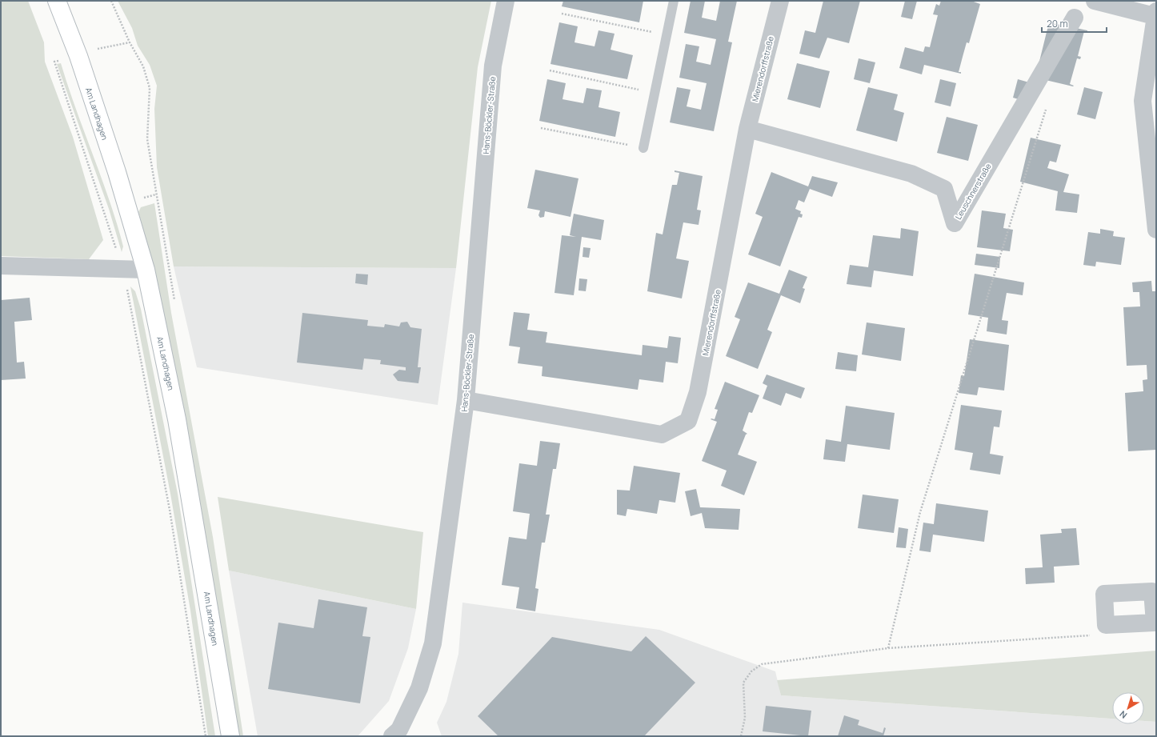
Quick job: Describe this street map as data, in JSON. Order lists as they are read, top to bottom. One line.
{"streets":{"street":["Mierendorffstraße","Am Landhagen","Hans-Böckler-Straße","Leuschnerstraße"]},"crossings":[["Mierendorffstraße","Hans-Böckler-Straße"],["Mierendorffstraße","Leuschnerstraße"]],"scale_bar":"20 m","north":"bottom left"}
